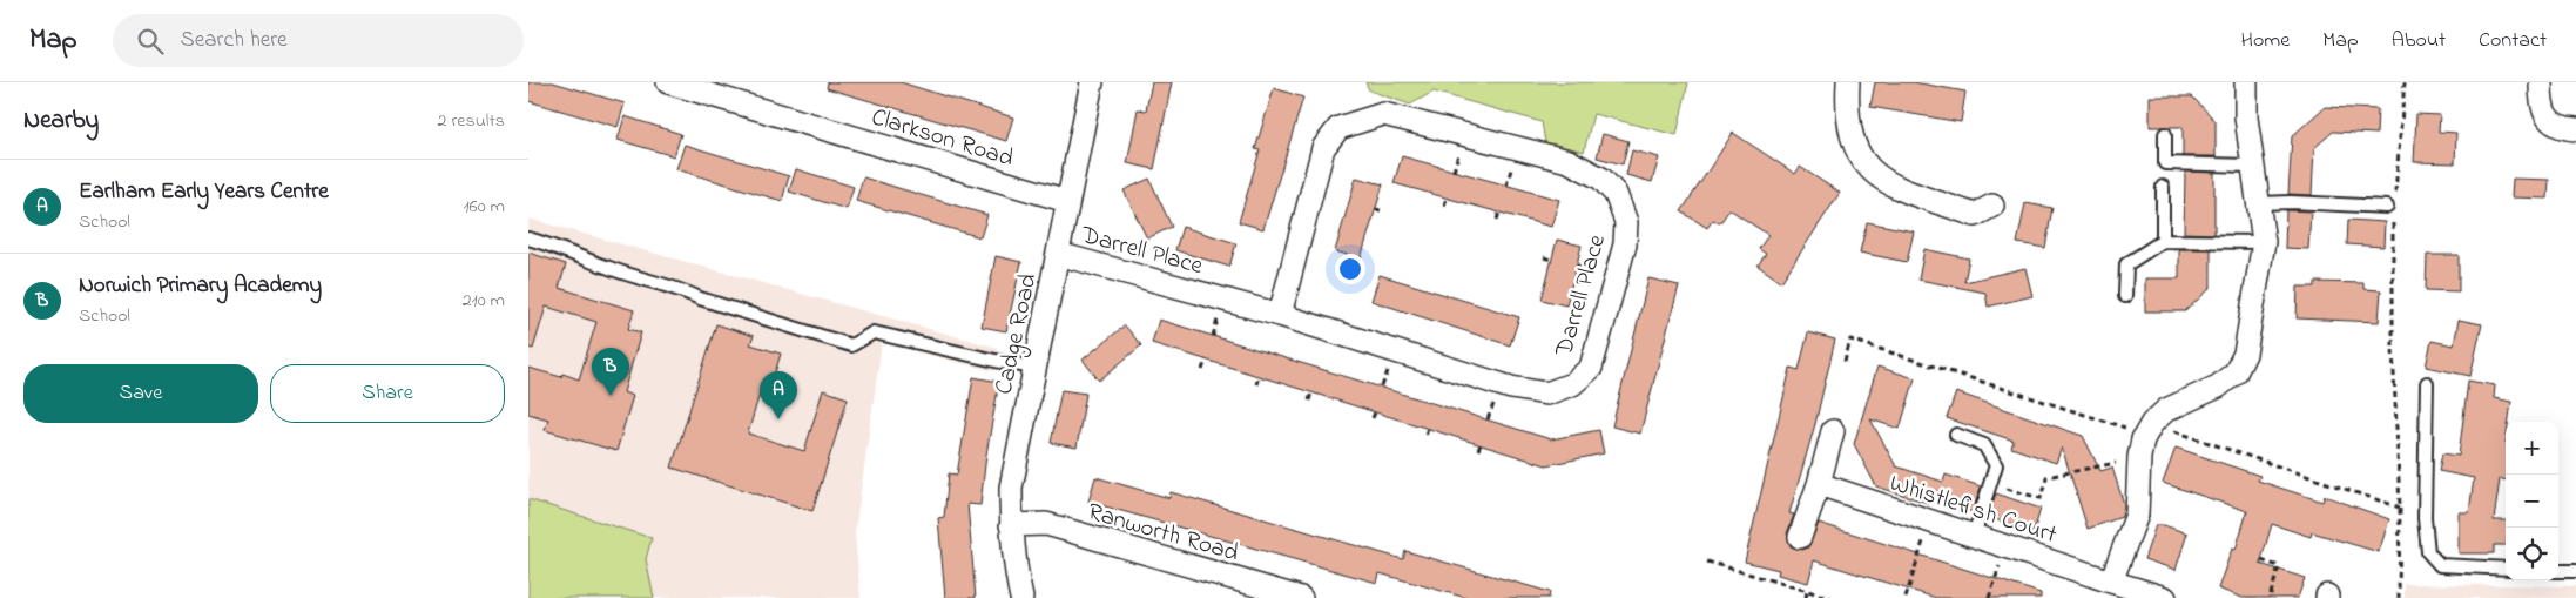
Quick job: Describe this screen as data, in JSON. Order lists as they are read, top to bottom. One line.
{"streets":{"street":["Clarkson Road","Darrell Place","Cadge Road","Whistlefish Court","Ranworth Road"]},"crossings":[["Clarkson Road","Cadge Road"],["Darrell Place","Cadge Road"],["Cadge Road","Ranworth Road"]],"page":{"header":"Map","search":"Search here","nav":["Home","Map","About","Contact"],"heading":["Nearby","2 results"],"list":[{"mark":"A","name":"Earlham Early Years Centre","note":"School","value":"160 m"},{"mark":"B","name":"Norwich Primary Academy","note":"School","value":"210 m"}],"buttons":["Save","Share"],"pins":["B","A"],"map_buttons":["+","−"]}}
